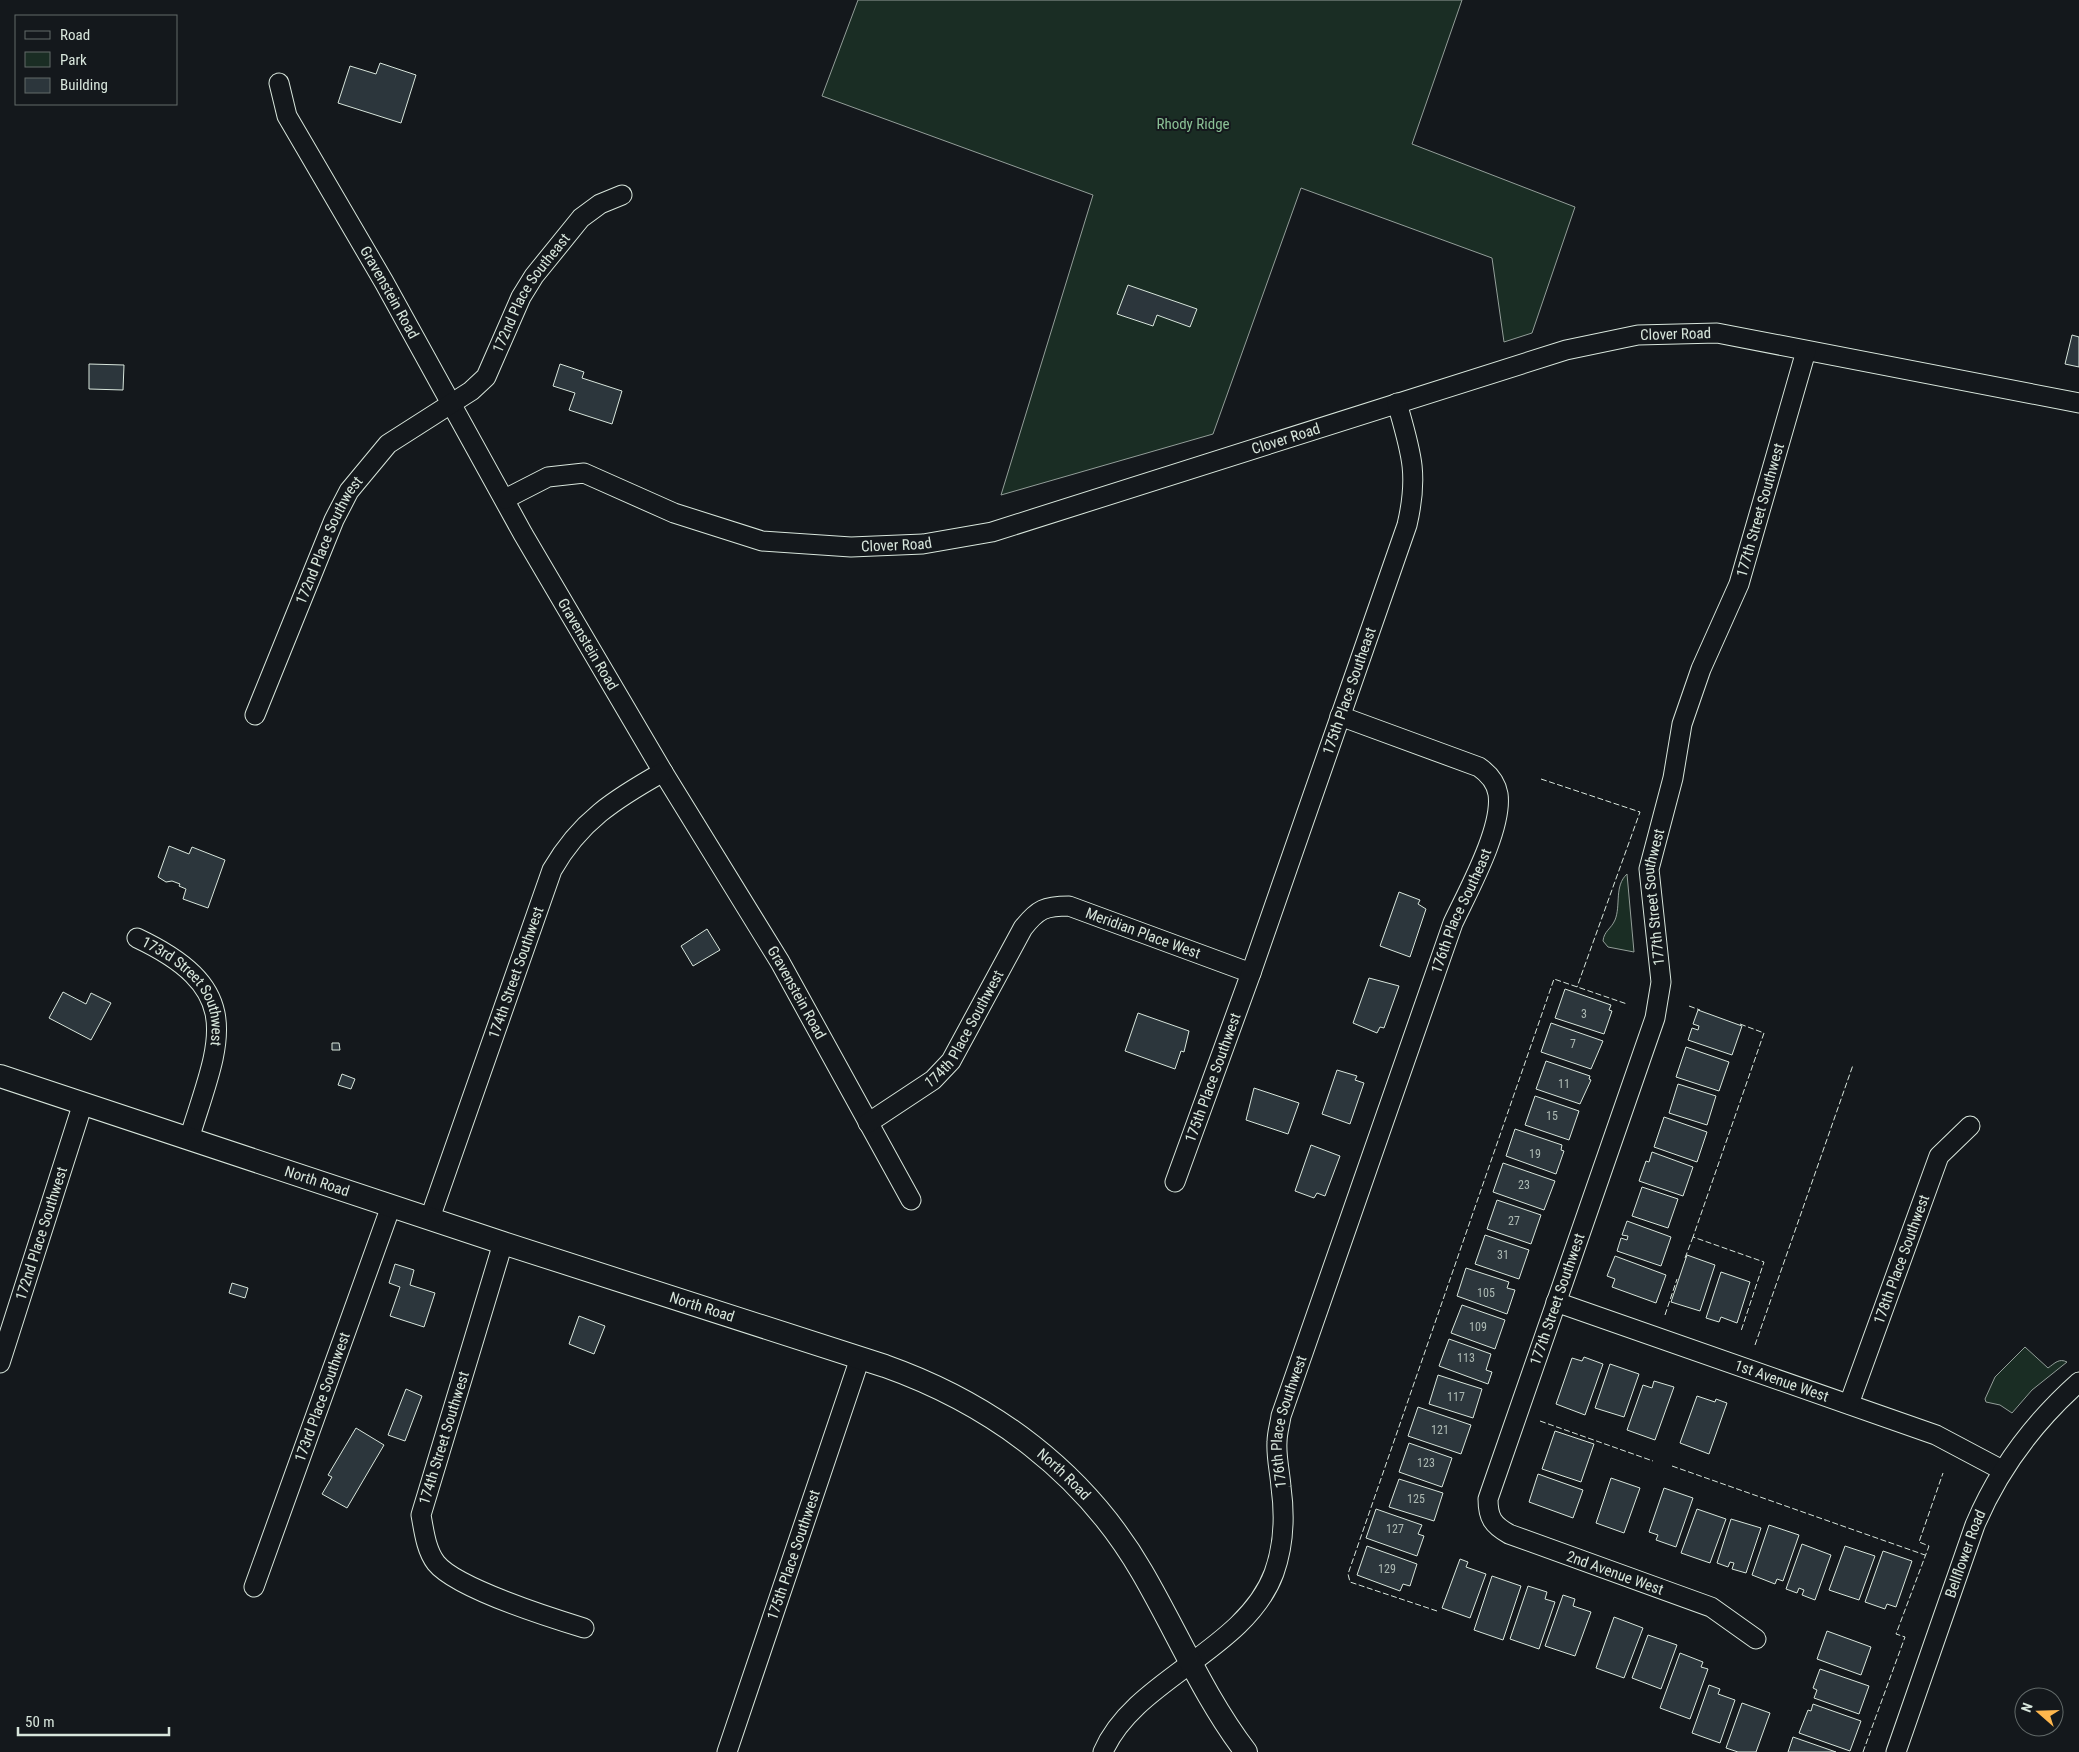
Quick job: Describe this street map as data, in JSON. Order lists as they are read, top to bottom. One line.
{"streets":{"street":["Gravenstein Road","172nd Place Southeast","Clover Road","177th Street Southwest","172nd Place Southwest","175th Place Southeast","176th Place Southeast","Meridian Place West","174th Street Southwest","173rd Street Southwest","174th Place Southwest","175th Place Southwest","North Road","178th Place Southwest","1st Avenue West","173rd Place Southwest","176th Place Southwest","Bellflower Road","2nd Avenue West"]},"crossings":[["Gravenstein Road","172nd Place Southeast"],["Gravenstein Road","Clover Road"],["Gravenstein Road","172nd Place Southwest"],["Gravenstein Road","174th Street Southwest"],["Gravenstein Road","174th Place Southwest"],["172nd Place Southeast","172nd Place Southwest"],["Clover Road","177th Street Southwest"],["Clover Road","175th Place Southeast"],["177th Street Southwest","1st Avenue West"],["177th Street Southwest","2nd Avenue West"],["172nd Place Southwest","North Road"],["175th Place Southeast","176th Place Southeast"],["175th Place Southeast","Meridian Place West"],["175th Place Southeast","175th Place Southwest"],["176th Place Southeast","176th Place Southwest"],["Meridian Place West","174th Place Southwest"],["Meridian Place West","175th Place Southwest"],["174th Street Southwest","North Road"],["173rd Street Southwest","North Road"],["175th Place Southwest","North Road"],["North Road","173rd Place Southwest"],["North Road","176th Place Southwest"],["178th Place Southwest","1st Avenue West"],["1st Avenue West","Bellflower Road"]],"parks":["Rhody Ridge"],"house_numbers":["3","7","11","15","19","23","27","31","105","109","113","117","121","123","125","127","129"],"legend":["Road","Park","Building"],"scale_bar":"50 m","north":"left"}
